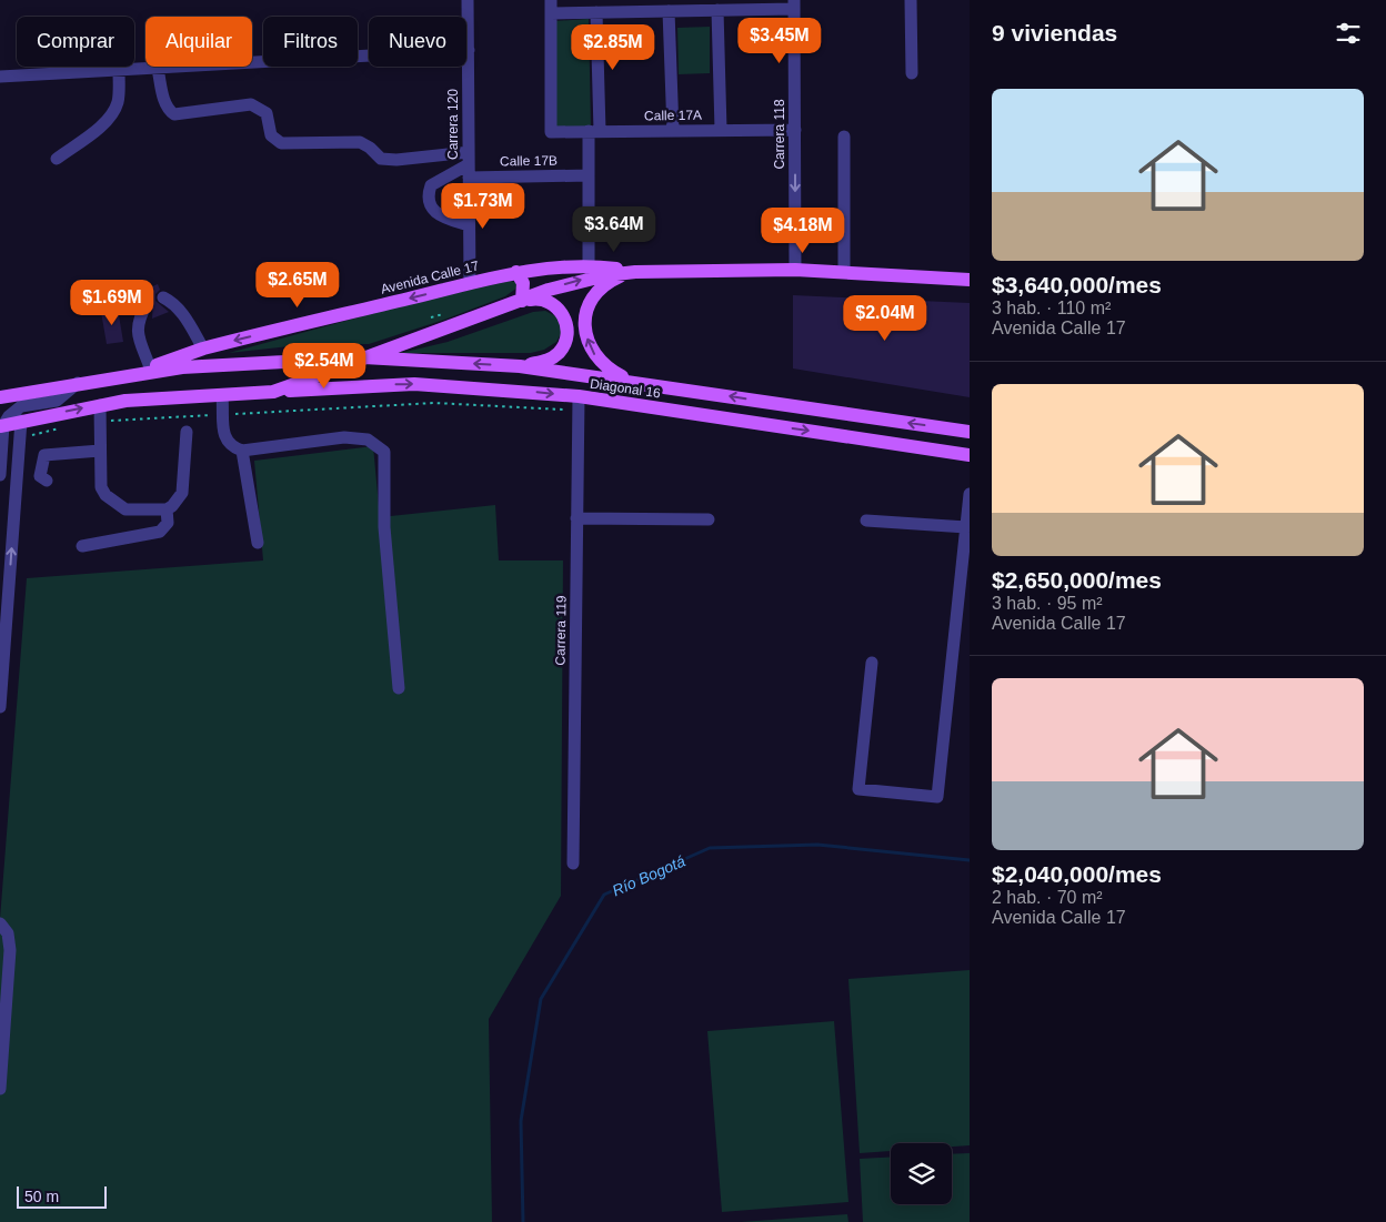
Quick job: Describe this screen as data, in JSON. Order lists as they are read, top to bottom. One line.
{"streets":{"main road":["Avenida Calle 17","Diagonal 16"],"street":["Calle 17A","Carrera 120","Carrera 118","Calle 17B","Carrera 119"]},"crossings":[["Calle 17A","Carrera 118"],["Carrera 120","Calle 17B"],["Carrera 120","Avenida Calle 17"],["Carrera 118","Avenida Calle 17"],["Avenida Calle 17","Diagonal 16"],["Diagonal 16","Carrera 119"]],"water":["Río Bogotá"],"scale_bar":"50 m","page":{"heading":"9 viviendas","chip":["Comprar","Alquilar","Filtros","Nuevo"],"price":["$3.45M","$2.85M","$1.73M","$3.64M","$4.18M","$2.65M","$1.69M","$2.04M","$2.54M"],"list":[{"name":"$3,640,000/mes","note":"3 hab. · 110 m² · Avenida Calle 17"},{"name":"$2,650,000/mes","note":"3 hab. · 95 m² · Avenida Calle 17"},{"name":"$2,040,000/mes","note":"2 hab. · 70 m² · Avenida Calle 17"}],"scale":"50 m"}}
